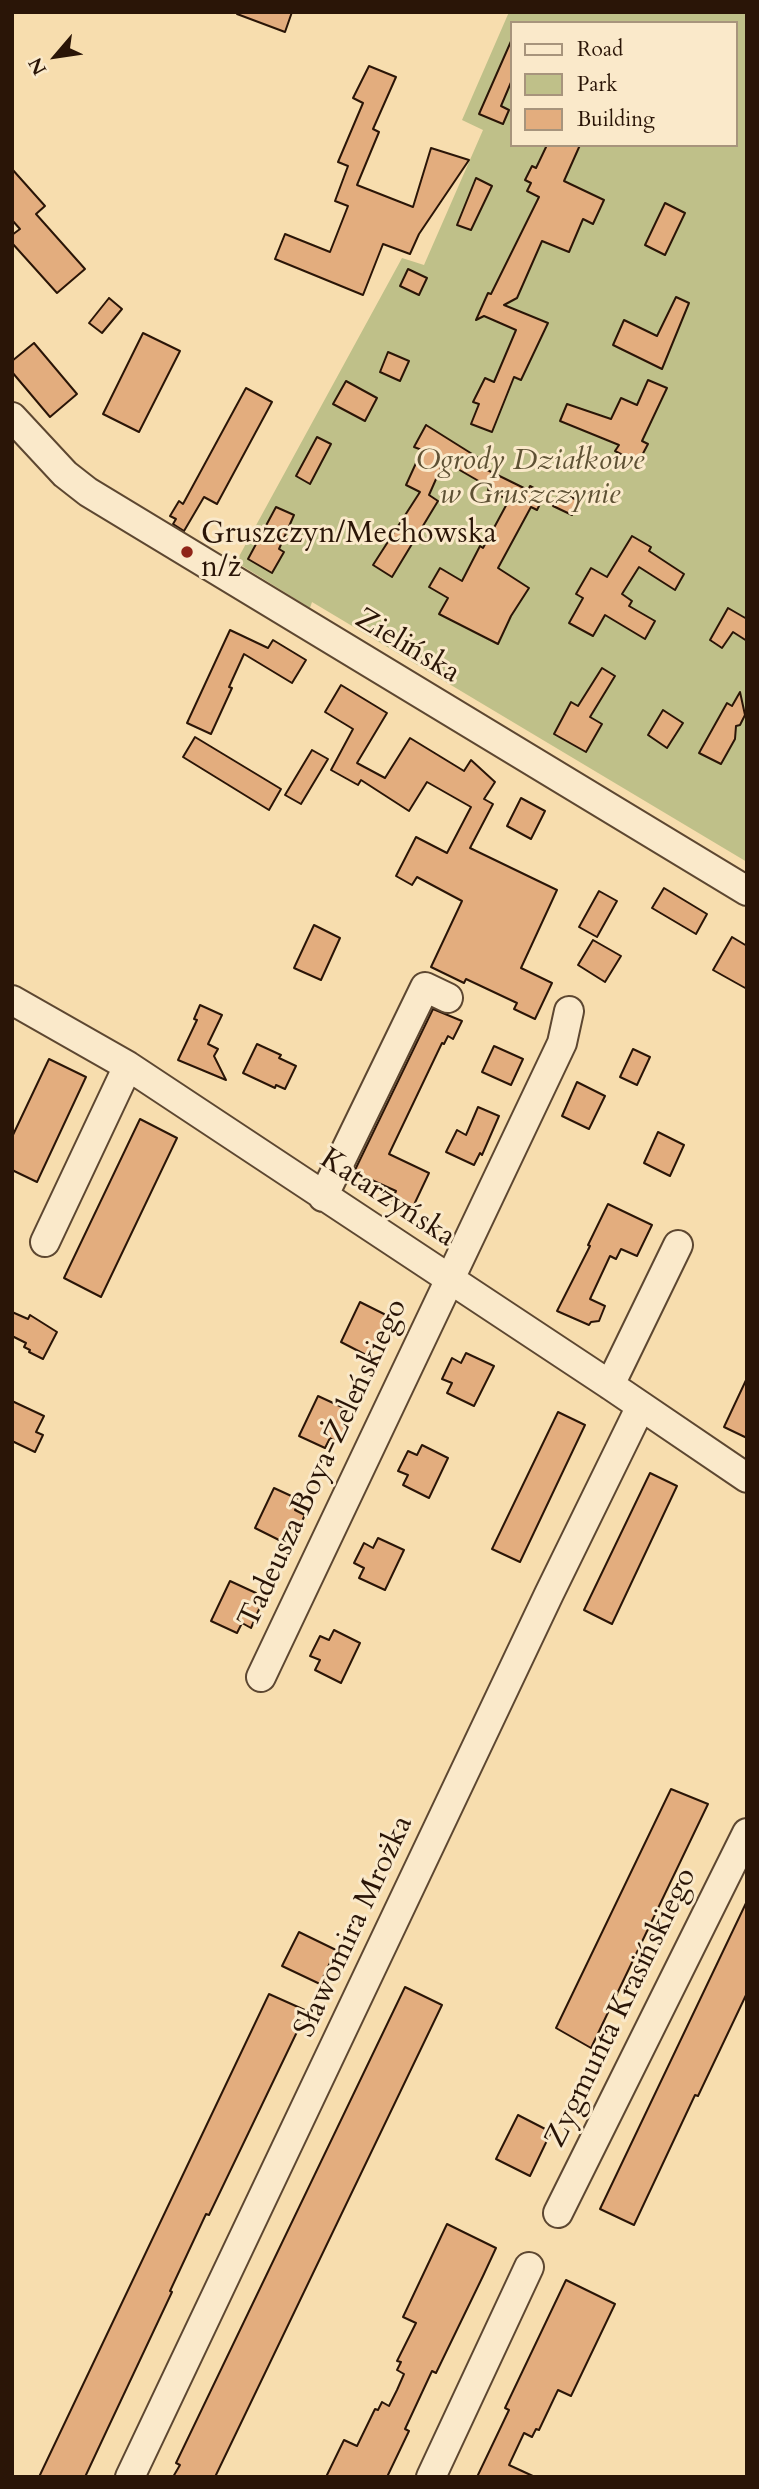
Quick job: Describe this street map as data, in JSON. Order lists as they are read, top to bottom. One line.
{"streets":{"street":["Zielińska","Katarzyńska","Tadeusza Boya-Żeleńskiego","Sławomira Mrożka","Zygmunta Krasińskiego"]},"crossings":[["Katarzyńska","Tadeusza Boya-Żeleńskiego"],["Katarzyńska","Sławomira Mrożka"]],"parks":["Ogrody Działkowe w Gruszczynie"],"places":["Gruszczyn/Mechowska n/ż"],"legend":["Road","Park","Building"],"north":"bottom left"}
